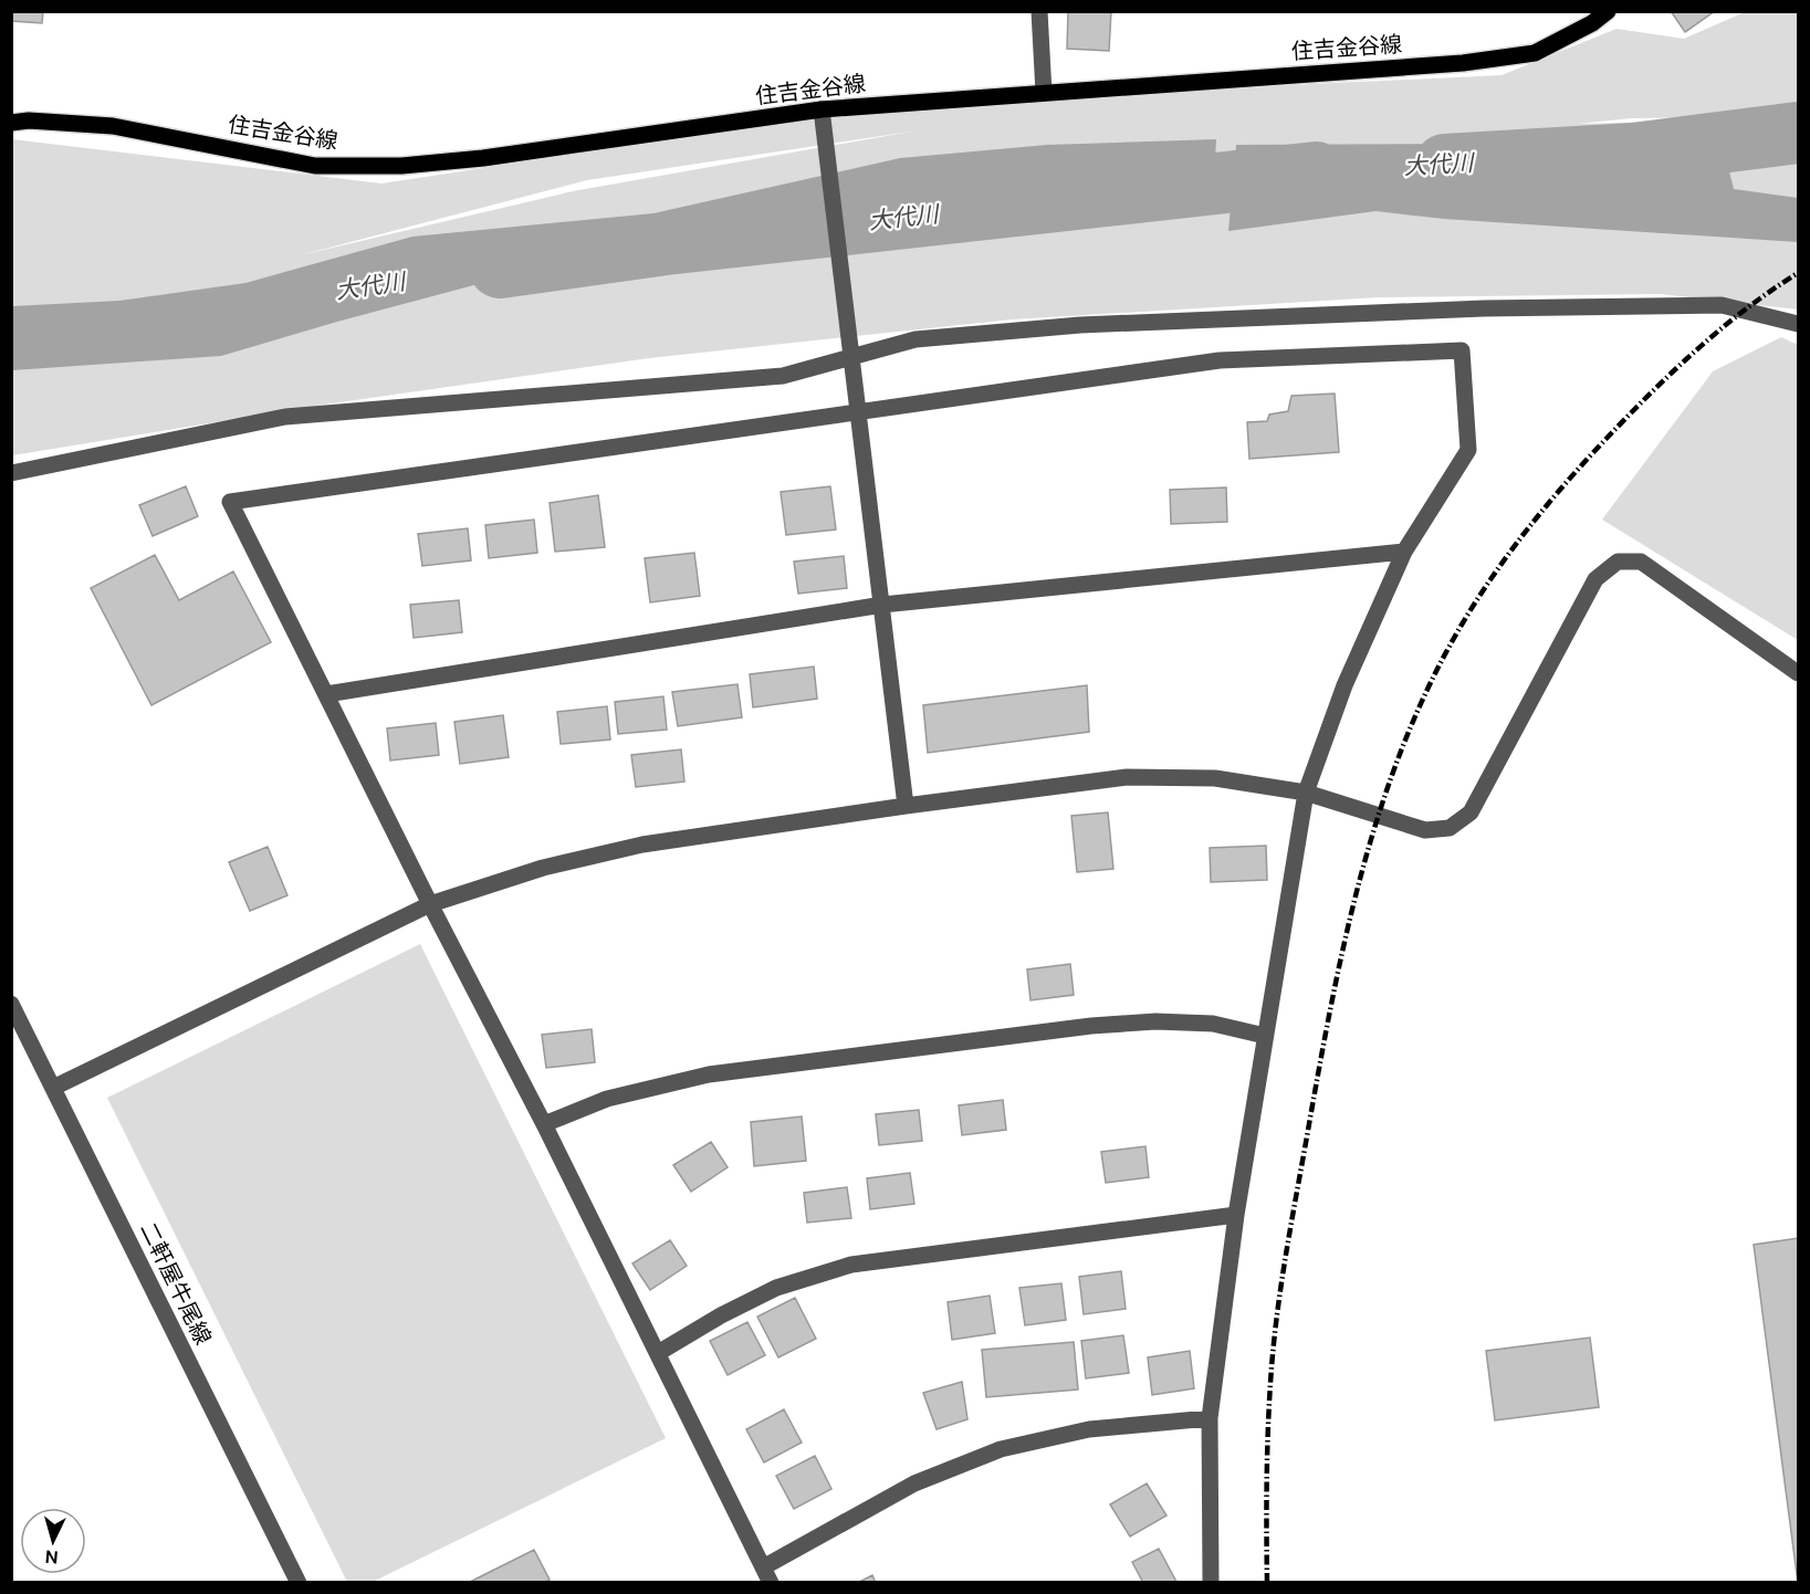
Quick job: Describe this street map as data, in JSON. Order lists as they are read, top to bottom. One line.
{"streets":{"main road":["住吉金谷線"],"street":["二軒屋牛尾線"]},"water":["大代川"],"north":"bottom"}
